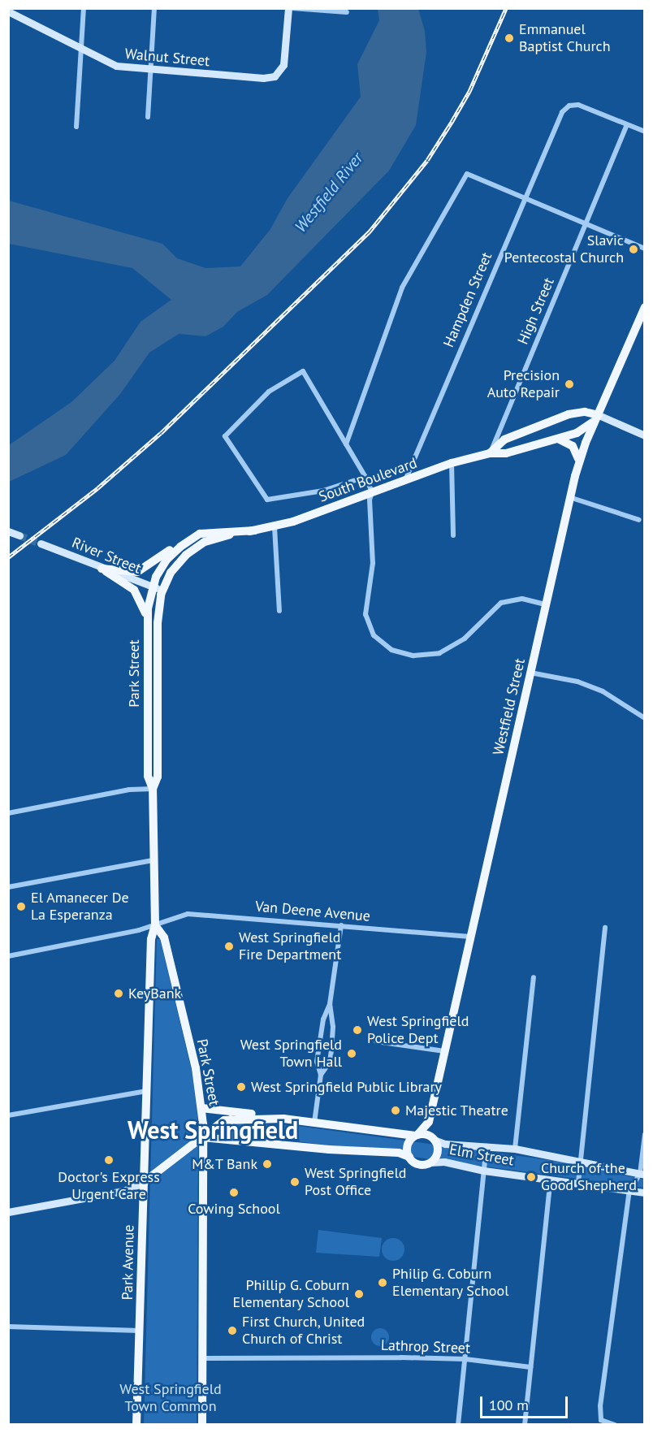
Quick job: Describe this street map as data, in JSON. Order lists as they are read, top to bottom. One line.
{"streets":{"main road":["Walnut Street","South Boulevard","River Street","Park Street","Westfield Street","Elm Street","Park Avenue"],"street":["Hampden Street","High Street","Van Deene Avenue","Lathrop Street"]},"crossings":[["Hampden Street","High Street"],["Hampden Street","South Boulevard"],["High Street","South Boulevard"],["South Boulevard","River Street"],["South Boulevard","Park Street"],["South Boulevard","Westfield Street"],["River Street","Park Street"],["Park Street","Van Deene Avenue"],["Park Street","Park Avenue"],["Park Street","Lathrop Street"],["Westfield Street","Van Deene Avenue"],["Westfield Street","Elm Street"],["Van Deene Avenue","Park Avenue"]],"districts":["West Springfield"],"water":["Westfield River"],"parks":["West Springfield Town Common"],"places":["Emmanuel Baptist Church","Slavic Pentecostal Church","Precision Auto Repair","El Amanecer De La Esperanza","West Springfield Fire Department","KeyBank","West Springfield Police Dept","West Springfield Town Hall","West Springfield Public Library","Majestic Theatre","Doctor's Express Urgent Care","M&T Bank","Church of the Good Shepherd","West Springfield Post Office","Cowing School","Philip G. Coburn Elementary School","Phillip G. Coburn Elementary School","First Church, United Church of Christ"],"scale_bar":"100 m"}
